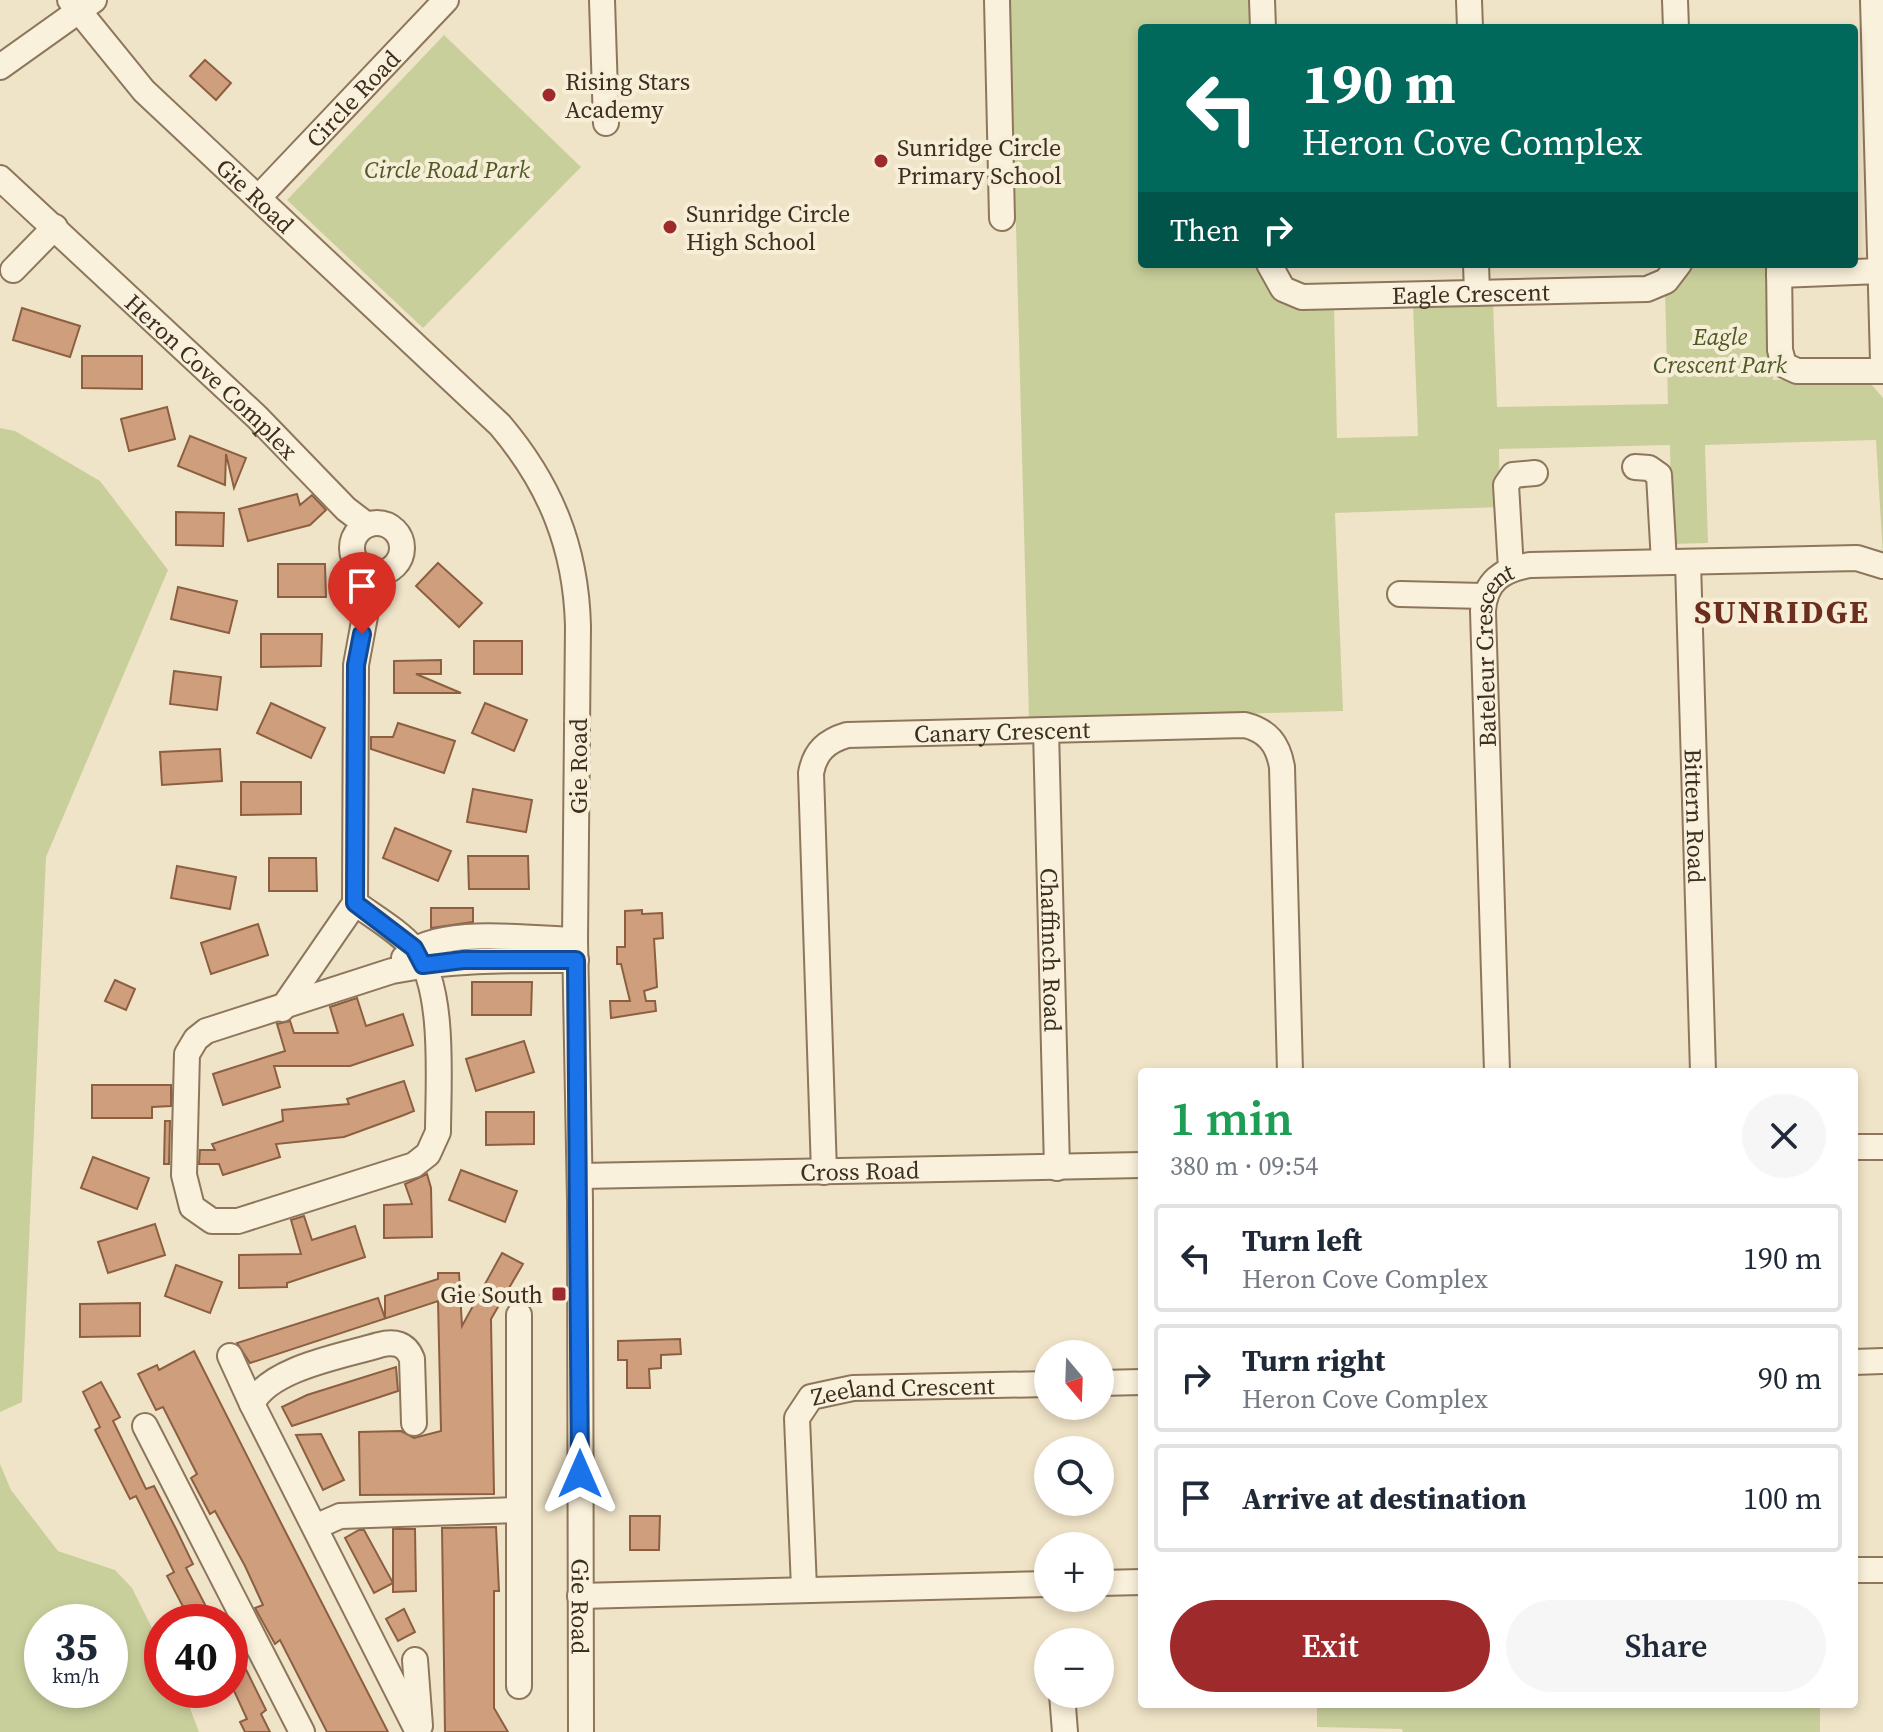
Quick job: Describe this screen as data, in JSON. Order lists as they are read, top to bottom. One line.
{"streets":{"street":["Circle Road","Gie Road","Eagle Crescent","Heron Cove Complex","Bateleur Crescent","Canary Crescent","Bittern Road","Chaffinch Road","Cross Road","Zeeland Crescent"]},"crossings":[["Circle Road","Gie Road"],["Gie Road","Cross Road"],["Bateleur Crescent","Bittern Road"],["Canary Crescent","Chaffinch Road"],["Canary Crescent","Cross Road"],["Chaffinch Road","Cross Road"]],"districts":["SUNRIDGE"],"parks":["Circle Road Park","Eagle Crescent Park"],"places":{"other":["Rising Stars Academy","Sunridge Circle Primary School","Sunridge Circle High School"],"transit":["Gie South"]},"north":"bottom","page":{"turn":["190 m","Heron Cove Complex"],"then":"Then","heading":["1 min","380 m · 09:54"],"list":[{"name":"Turn left","note":"Heron Cove Complex","value":"190 m"},{"name":"Turn right","note":"Heron Cove Complex","value":"90 m"},{"name":"Arrive at destination","value":"100 m"}],"map_buttons":["+","−"],"buttons":["Exit","Share"],"speed":"35 km/h","limit":"40"}}
